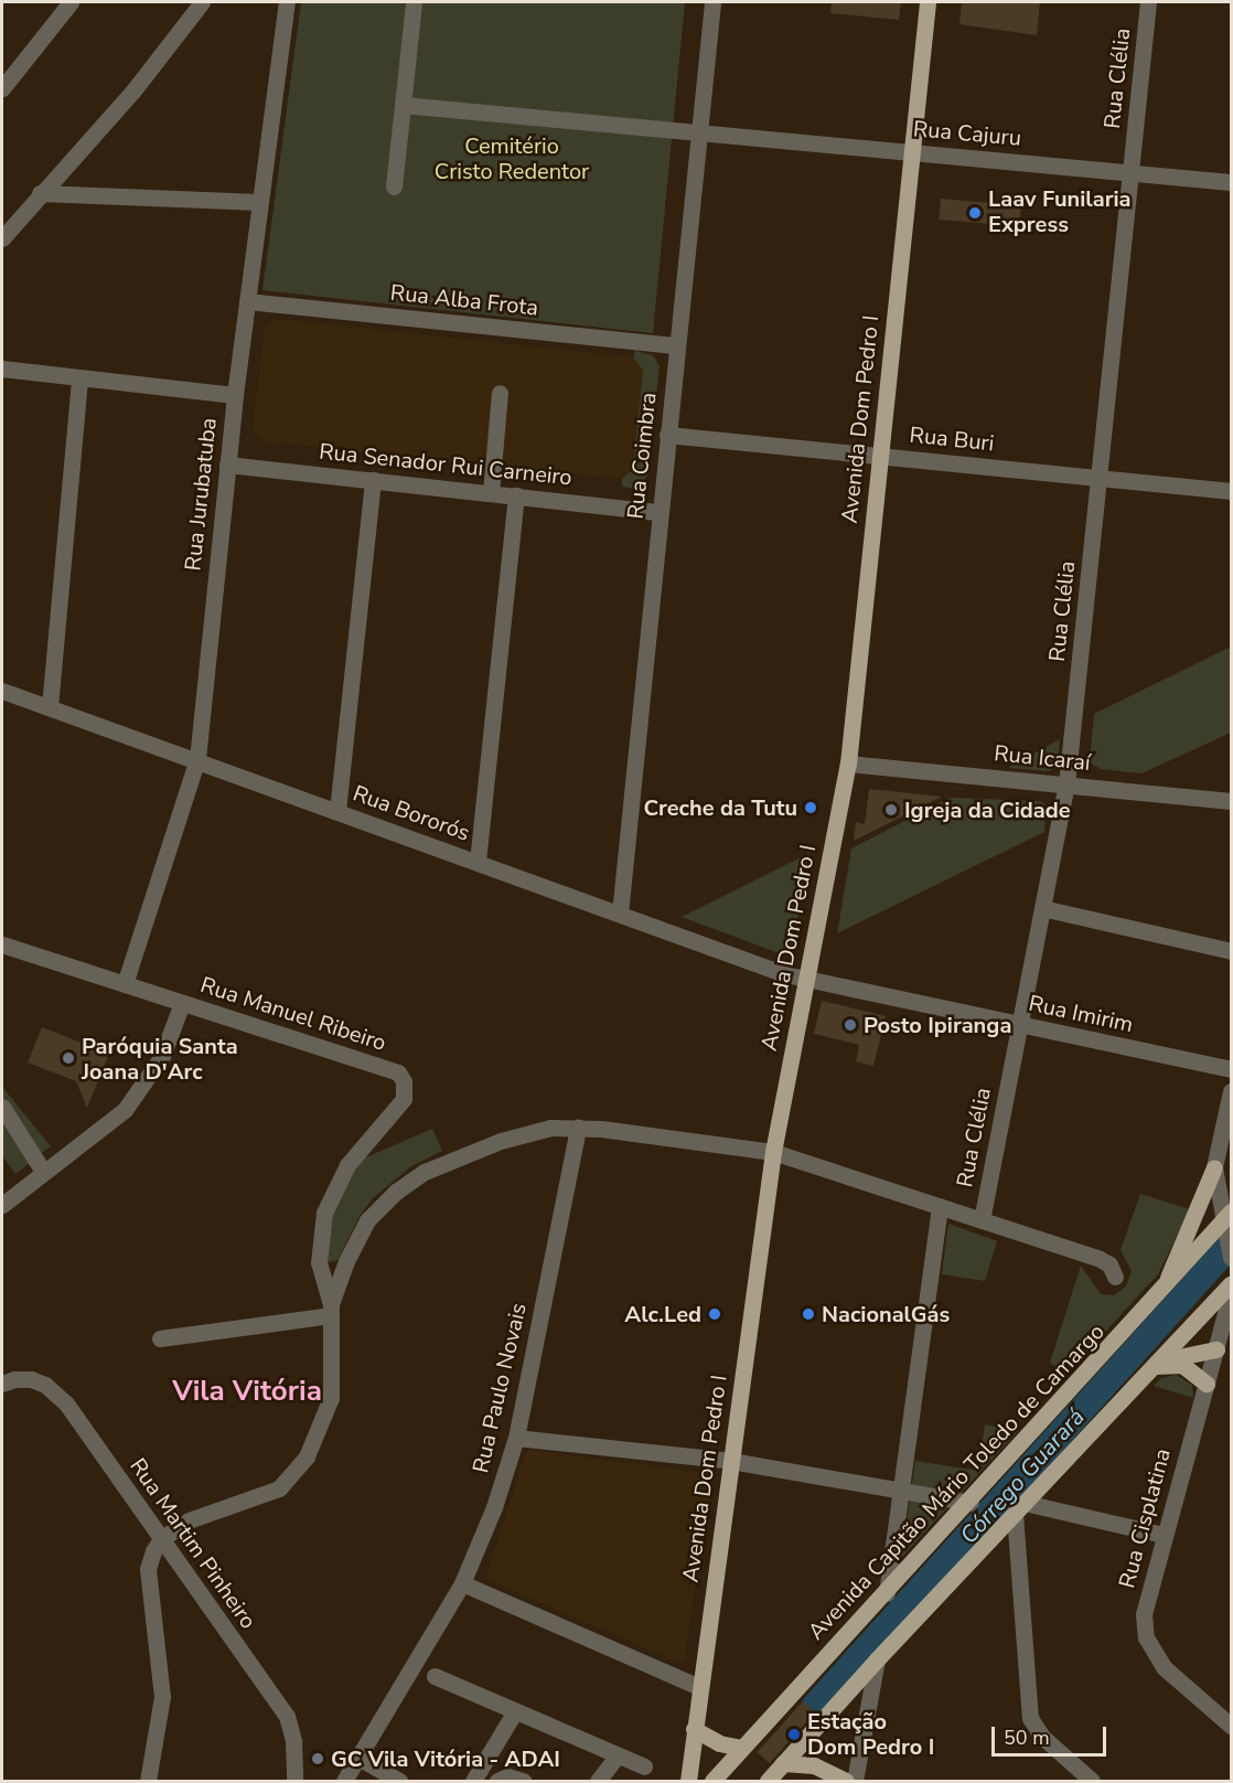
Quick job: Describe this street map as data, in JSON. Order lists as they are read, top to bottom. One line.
{"streets":{"main road":["Avenida Dom Pedro I","Avenida Capitão Mário Toledo de Camargo"],"street":["Rua Clélia","Rua Cajuru","Rua Alba Frota","Rua Buri","Rua Coimbra","Rua Senador Rui Carneiro","Rua Jurubatuba","Rua Icaraí","Rua Bororós","Rua Manuel Ribeiro","Rua Imirim","Rua Paulo Novais","Rua Cisplatina","Rua Martim Pinheiro"]},"crossings":[["Rua Clélia","Rua Cajuru"],["Rua Clélia","Rua Buri"],["Rua Clélia","Rua Icaraí"],["Rua Clélia","Rua Imirim"],["Rua Cajuru","Avenida Dom Pedro I"],["Rua Cajuru","Rua Coimbra"],["Rua Alba Frota","Rua Coimbra"],["Rua Alba Frota","Rua Jurubatuba"],["Avenida Dom Pedro I","Rua Buri"],["Avenida Dom Pedro I","Rua Icaraí"],["Avenida Dom Pedro I","Rua Bororós"],["Avenida Dom Pedro I","Rua Imirim"],["Rua Buri","Rua Coimbra"],["Rua Coimbra","Rua Senador Rui Carneiro"],["Rua Coimbra","Rua Bororós"],["Rua Senador Rui Carneiro","Rua Jurubatuba"],["Rua Jurubatuba","Rua Bororós"],["Rua Jurubatuba","Rua Manuel Ribeiro"],["Rua Bororós","Rua Imirim"]],"districts":["Vila Vitória"],"water":["Córrego Guarará"],"parks":["Cemitério Cristo Redentor"],"places":["Laav Funilaria Express","Creche da Tutu","Igreja da Cidade","Posto Ipiranga","Paróquia Santa Joana D'Arc","Alc.Led","NacionalGás","Estação Dom Pedro I","GC Vila Vitória - ADAI"],"scale_bar":"50 m"}
